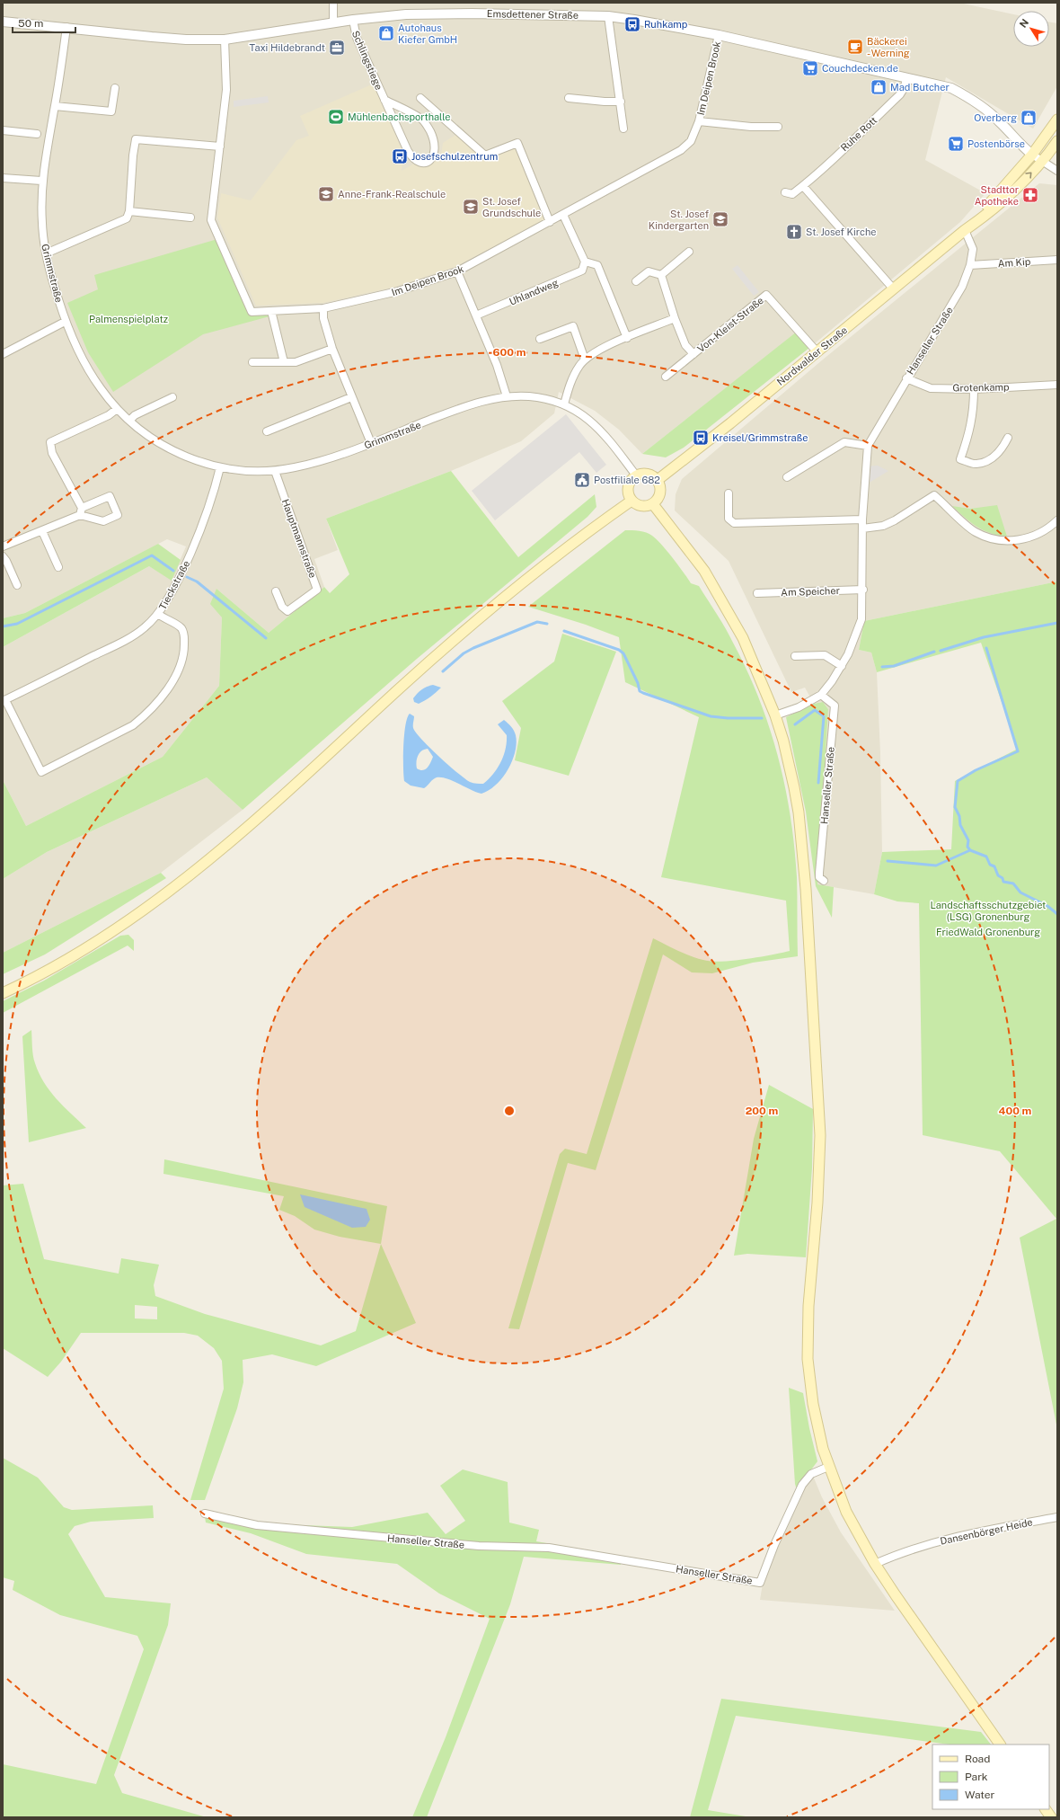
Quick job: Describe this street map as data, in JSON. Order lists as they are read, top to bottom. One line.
{"streets":{"main road":["Nordwalder Straße"],"street":["Emsdettener Straße","Schlingstiege","Im Deipen Brook","Ruhe Rott","Am Kip","Grimmstraße","Uhlandweg","Von-Kleist-Straße","Hanseller Straße","Grotenkamp","Hauptmannstraße","Tieckstraße","Am Speicher","Dansenbörger Heide"]},"crossings":[["Emsdettener Straße","Schlingstiege"],["Emsdettener Straße","Im Deipen Brook"],["Emsdettener Straße","Ruhe Rott"],["Emsdettener Straße","Grimmstraße"],["Emsdettener Straße","Nordwalder Straße"],["Am Kip","Hanseller Straße"],["Grimmstraße","Nordwalder Straße"],["Grimmstraße","Hauptmannstraße"],["Grimmstraße","Tieckstraße"],["Von-Kleist-Straße","Nordwalder Straße"],["Hanseller Straße","Nordwalder Straße"],["Hanseller Straße","Grotenkamp"],["Hanseller Straße","Am Speicher"]],"parks":["Palmenspielplatz","Landschaftsschutzgebiet (LSG) Gronenburg","FriedWald Gronenburg"],"places":{"bus stop":["Ruhkamp","Josefschulzentrum","Kreisel/Grimmstraße"],"shop":["Autohaus Kiefer GmbH","Mad Butcher","Overberg"],"cafe":["Bäckerei - Werning"],"office":["Taxi Hildebrandt"],"supermarket":["Couchdecken.de","Postenbörse"],"sports":["Mühlenbachsporthalle"],"school or university":["Anne-Frank-Realschule","St. Josef Grundschule","St. Josef Kindergarten"],"pharmacy":["Stadttor Apotheke"],"church":["St. Josef Kirche"],"public building":["Postfiliale 682"]},"legend":["Road","Park","Water"],"scale_bar":"50 m","north":"top left","rings":["600 m","200 m","400 m"]}
